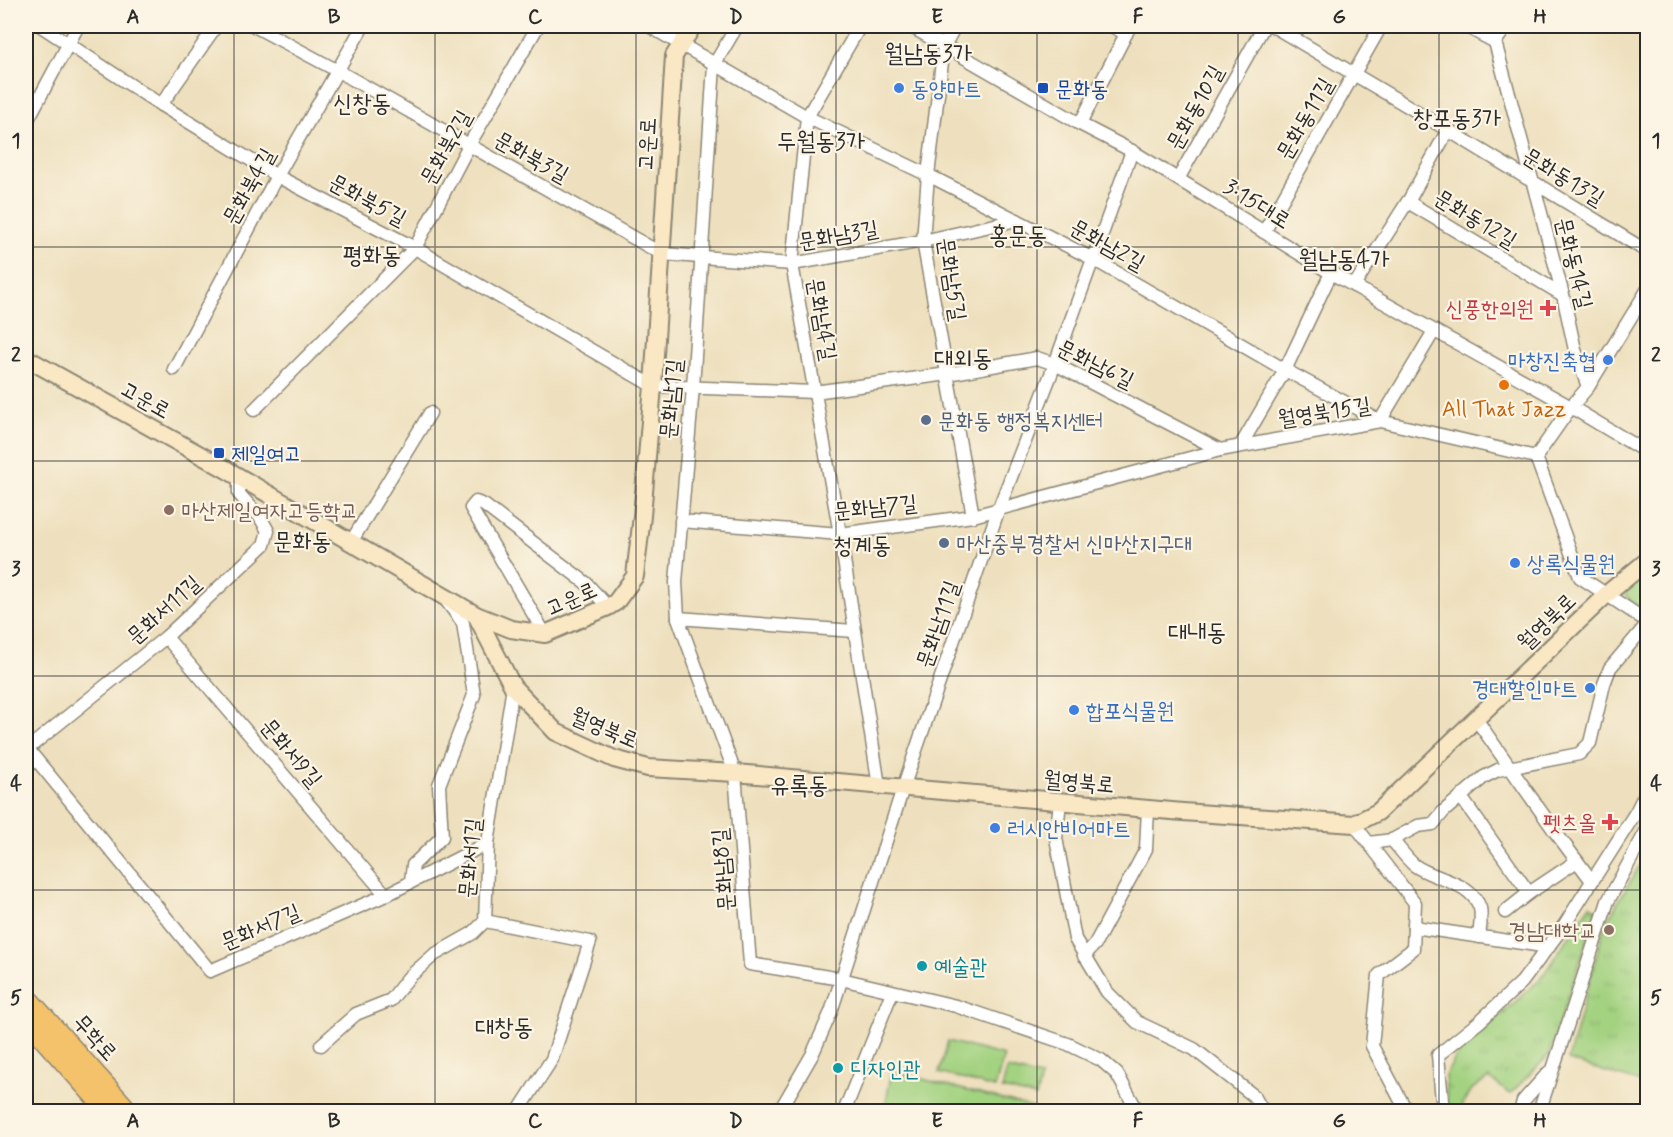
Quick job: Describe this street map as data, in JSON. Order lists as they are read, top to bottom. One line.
{"streets":{"main road":["고운로","월영북로","무학로"],"street":["문화동10길","문화동11길","문화북2길","문화북3길","문화동13길","문화북4길","문화북5길","3·15대로","문화동12길","문화남3길","문화남2길","문화동14길","문화남5길","문화남4길","문화남6길","문화남1길","월영북15길","문화남7길","문화서11길","문화남11길","문화서9길","문화서1길","문화남8길","문화서7길"]},"crossings":[["문화동10길","3·15대로"],["문화동11길","문화동13길"],["문화동11길","3·15대로"],["고운로","문화북3길"],["고운로","문화북5길"],["고운로","문화남3길"],["고운로","문화남2길"],["고운로","문화남6길"],["고운로","문화서11길"],["고운로","월영북로"],["문화북2길","문화북3길"],["문화북2길","문화북5길"],["문화북3길","문화북4길"],["문화북3길","문화남3길"],["문화동13길","문화동12길"],["문화동13길","문화동14길"],["문화북4길","문화북5길"],["문화북5길","문화남6길"],["3·15대로","문화남5길"],["3·15대로","문화남11길"],["문화동12길","문화동14길"],["문화남3길","문화남2길"],["문화남3길","문화남5길"],["문화남3길","문화남4길"],["문화남3길","문화남1길"],["문화남2길","문화남5길"],["문화남2길","문화남4길"],["문화남2길","문화남1길"],["문화남2길","월영북15길"],["문화남2길","문화남11길"],["문화남5길","문화남6길"],["문화남5길","문화남7길"],["문화남4길","문화남6길"],["문화남4길","문화남7길"],["문화남4길","월영북로"],["문화남6길","문화남1길"],["문화남6길","월영북15길"],["문화남6길","문화남11길"],["문화남1길","문화남7길"],["문화남1길","월영북로"],["문화남1길","문화남8길"],["월영북15길","문화남7길"],["월영북15길","문화남11길"],["문화남7길","문화남11길"],["문화서11길","문화서9길"],["문화서11길","문화서7길"],["월영북로","문화남11길"],["월영북로","문화서1길"],["월영북로","문화남8길"],["문화남11길","문화남8길"],["문화서9길","문화서7길"],["문화서1길","문화서7길"]],"districts":["월남동3가","신창동","창포동3가","두월동3가","홍문동","평화동","월남동4가","대외동","문화동","청계동","대내동","유록동","대창동"],"places":{"other":["동양마트","마창진축협","All That Jazz","문화동 행정복지센터","마산제일여자고등학교","마산중부경찰서 신마산지구대","상록식물원","경대할인마트","합포식물원","러시안비어마트","경남대학교","예술관","디자인관"],"transit":["문화동","제일여고"],"health":["신풍한의원","펫츠올"]},"grid":{"columns":["A","B","C","D","E","F","G","H"],"rows":["1","2","3","4","5"]}}
